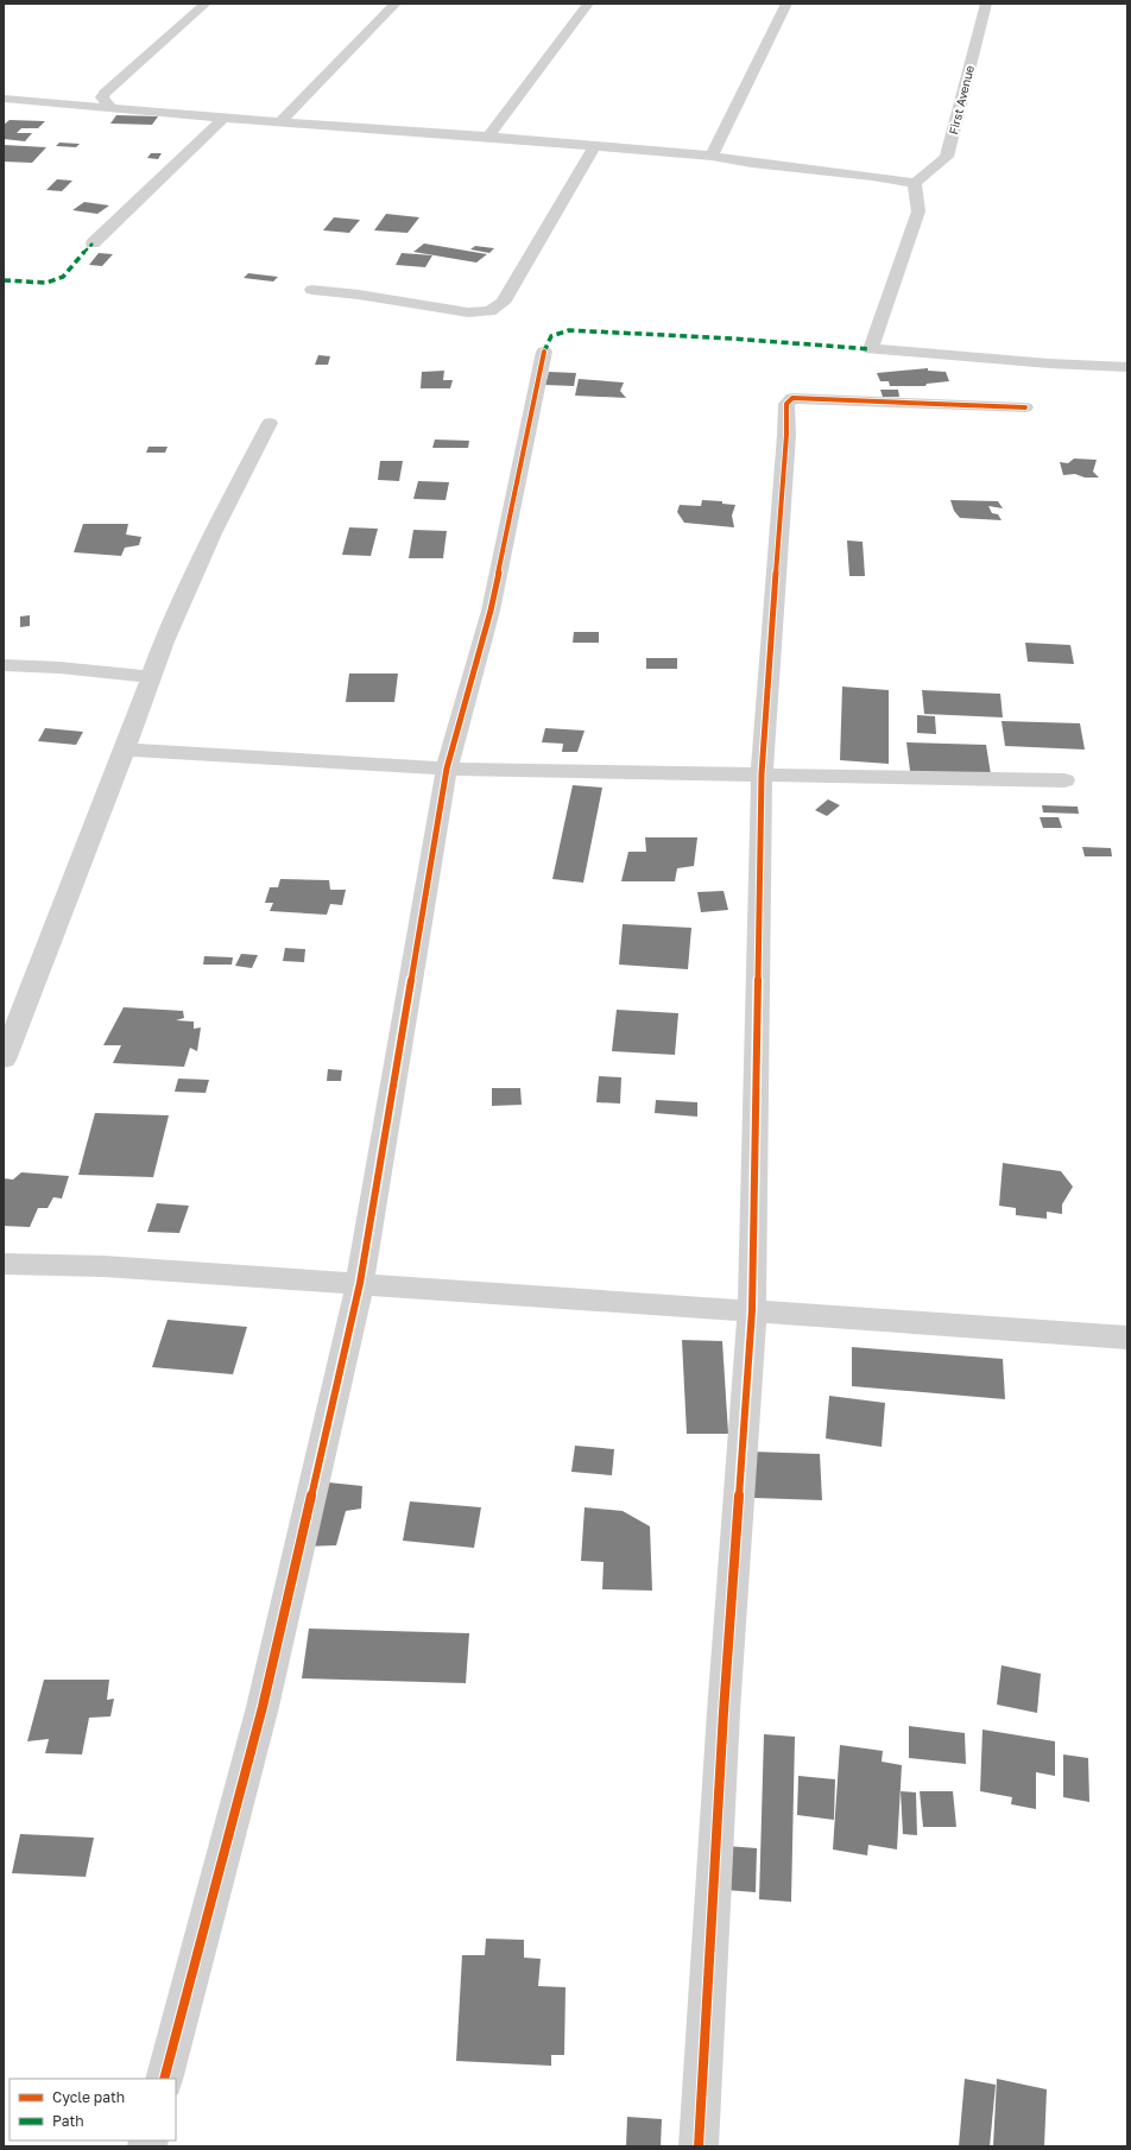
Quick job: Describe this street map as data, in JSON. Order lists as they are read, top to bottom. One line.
{"streets":{"street":["First Avenue"]},"legend":["Cycle path","Path"]}
